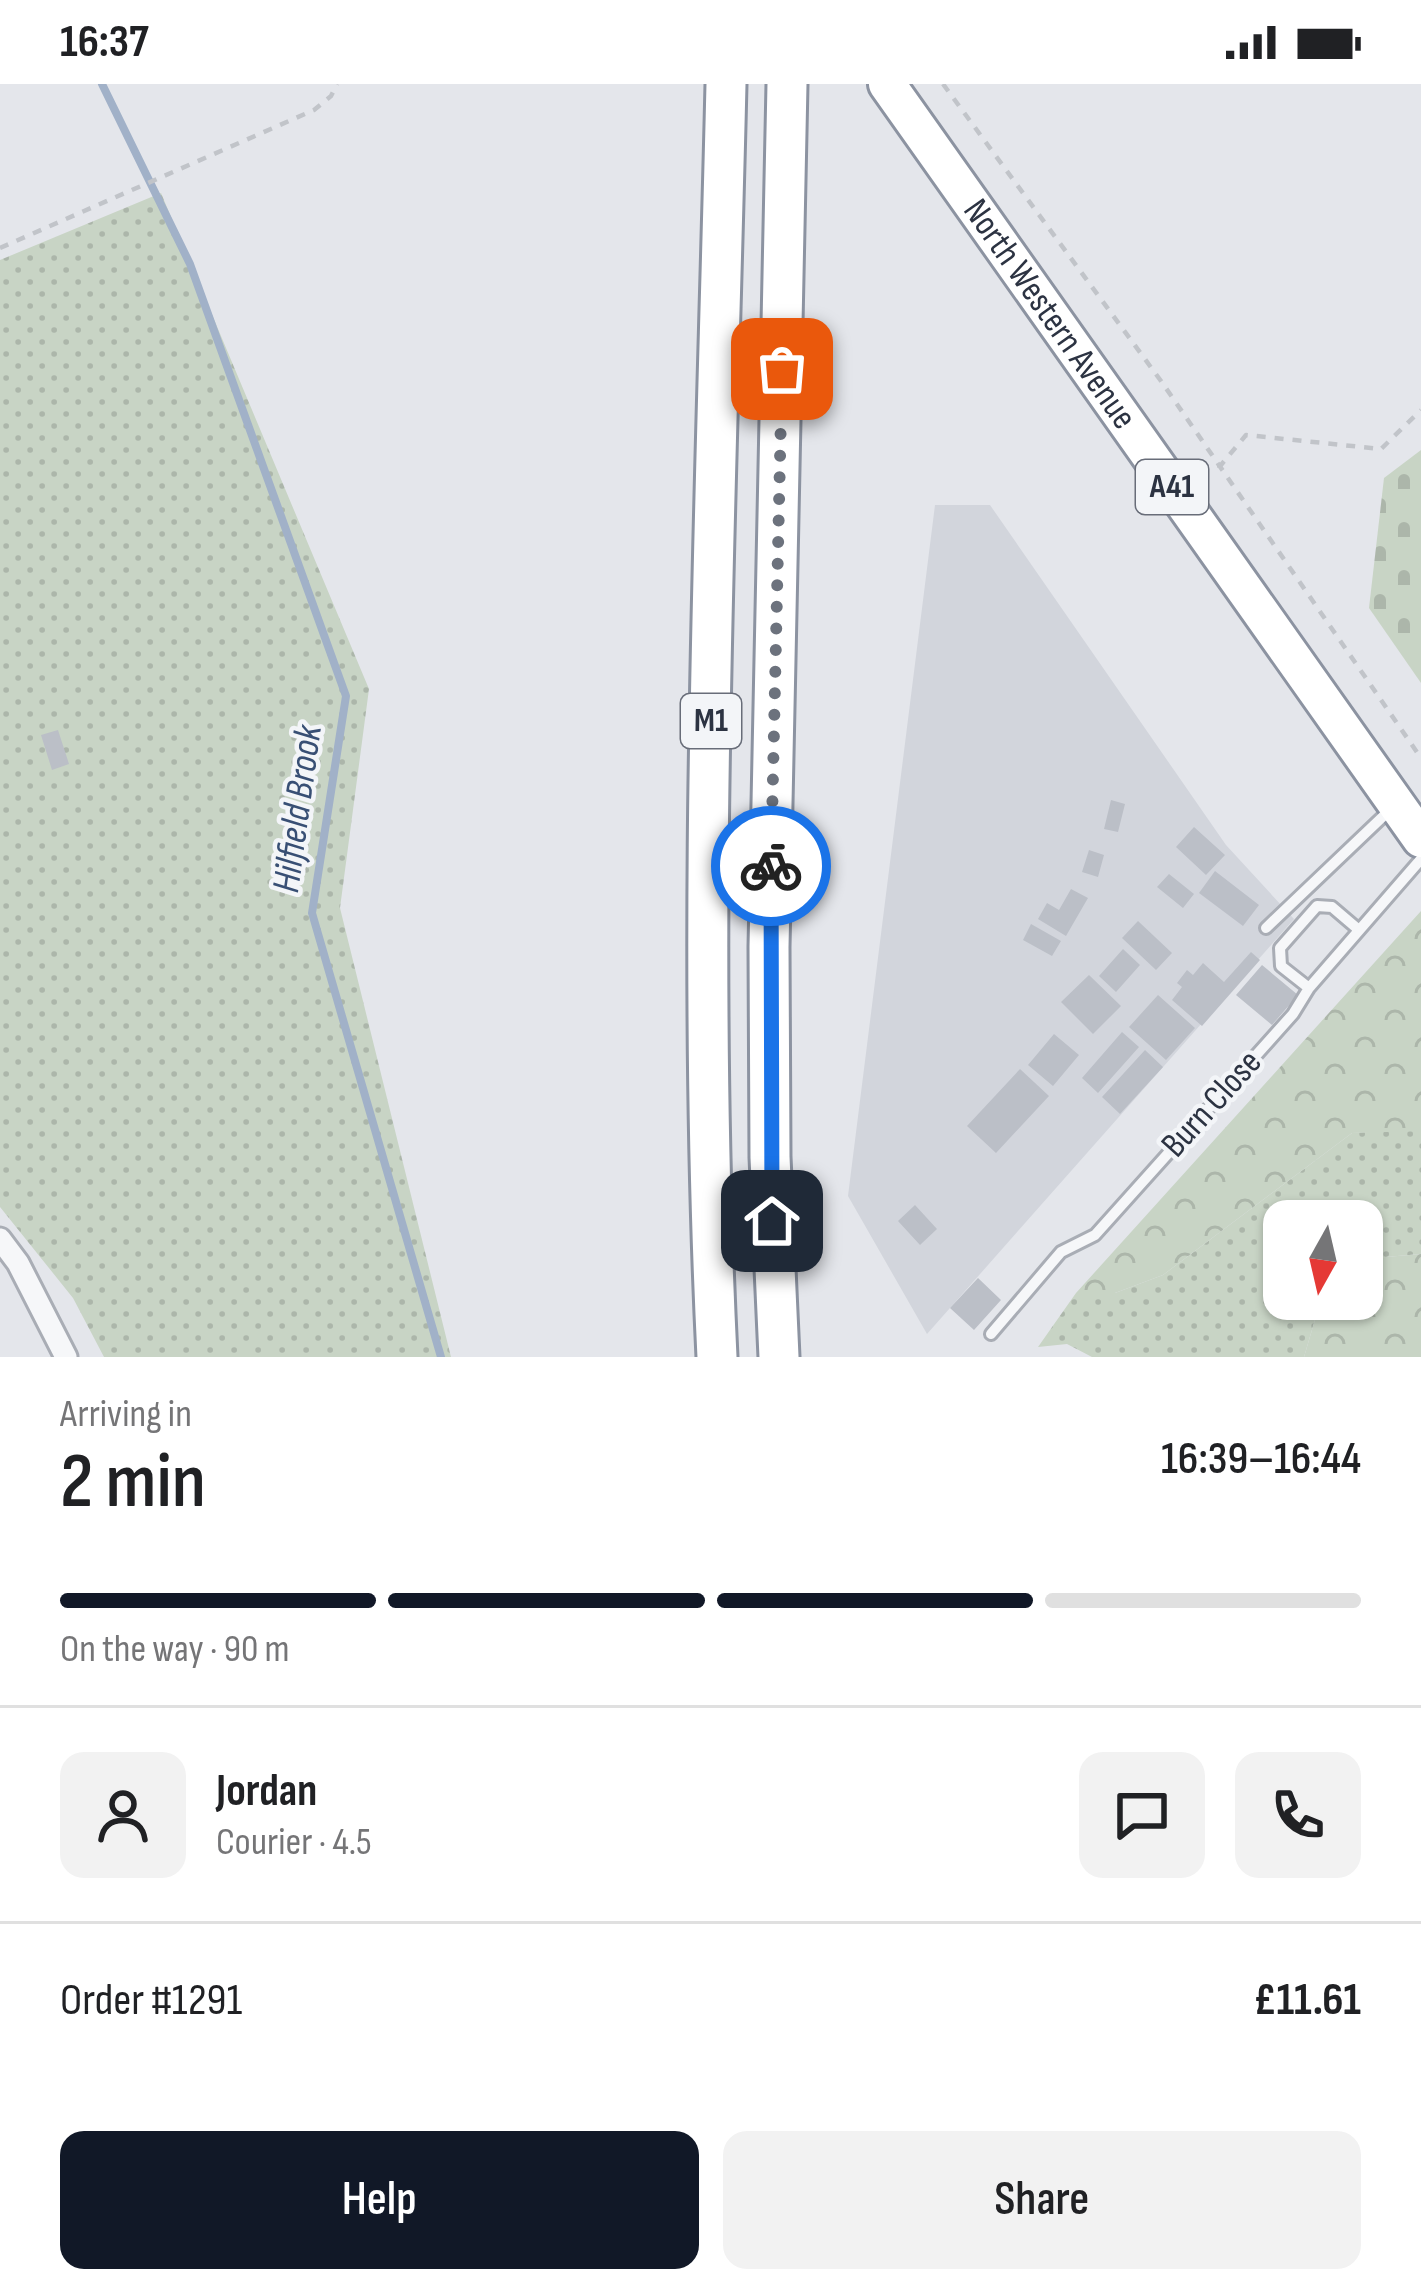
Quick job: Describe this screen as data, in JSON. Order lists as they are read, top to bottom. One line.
{"streets":{"highway":["North Western Avenue","A41","M1"],"lane":["Burn Close"]},"water":["Hilfield Brook"],"north":"bottom","page":{"status":"16:37","heading":["2 min","Arriving in","16:39–16:44"],"panel":["Jordan","Courier · 4.5","Order #1291","£11.61"],"bar":"On the way · 90 m","buttons":["Help","Share"]}}
